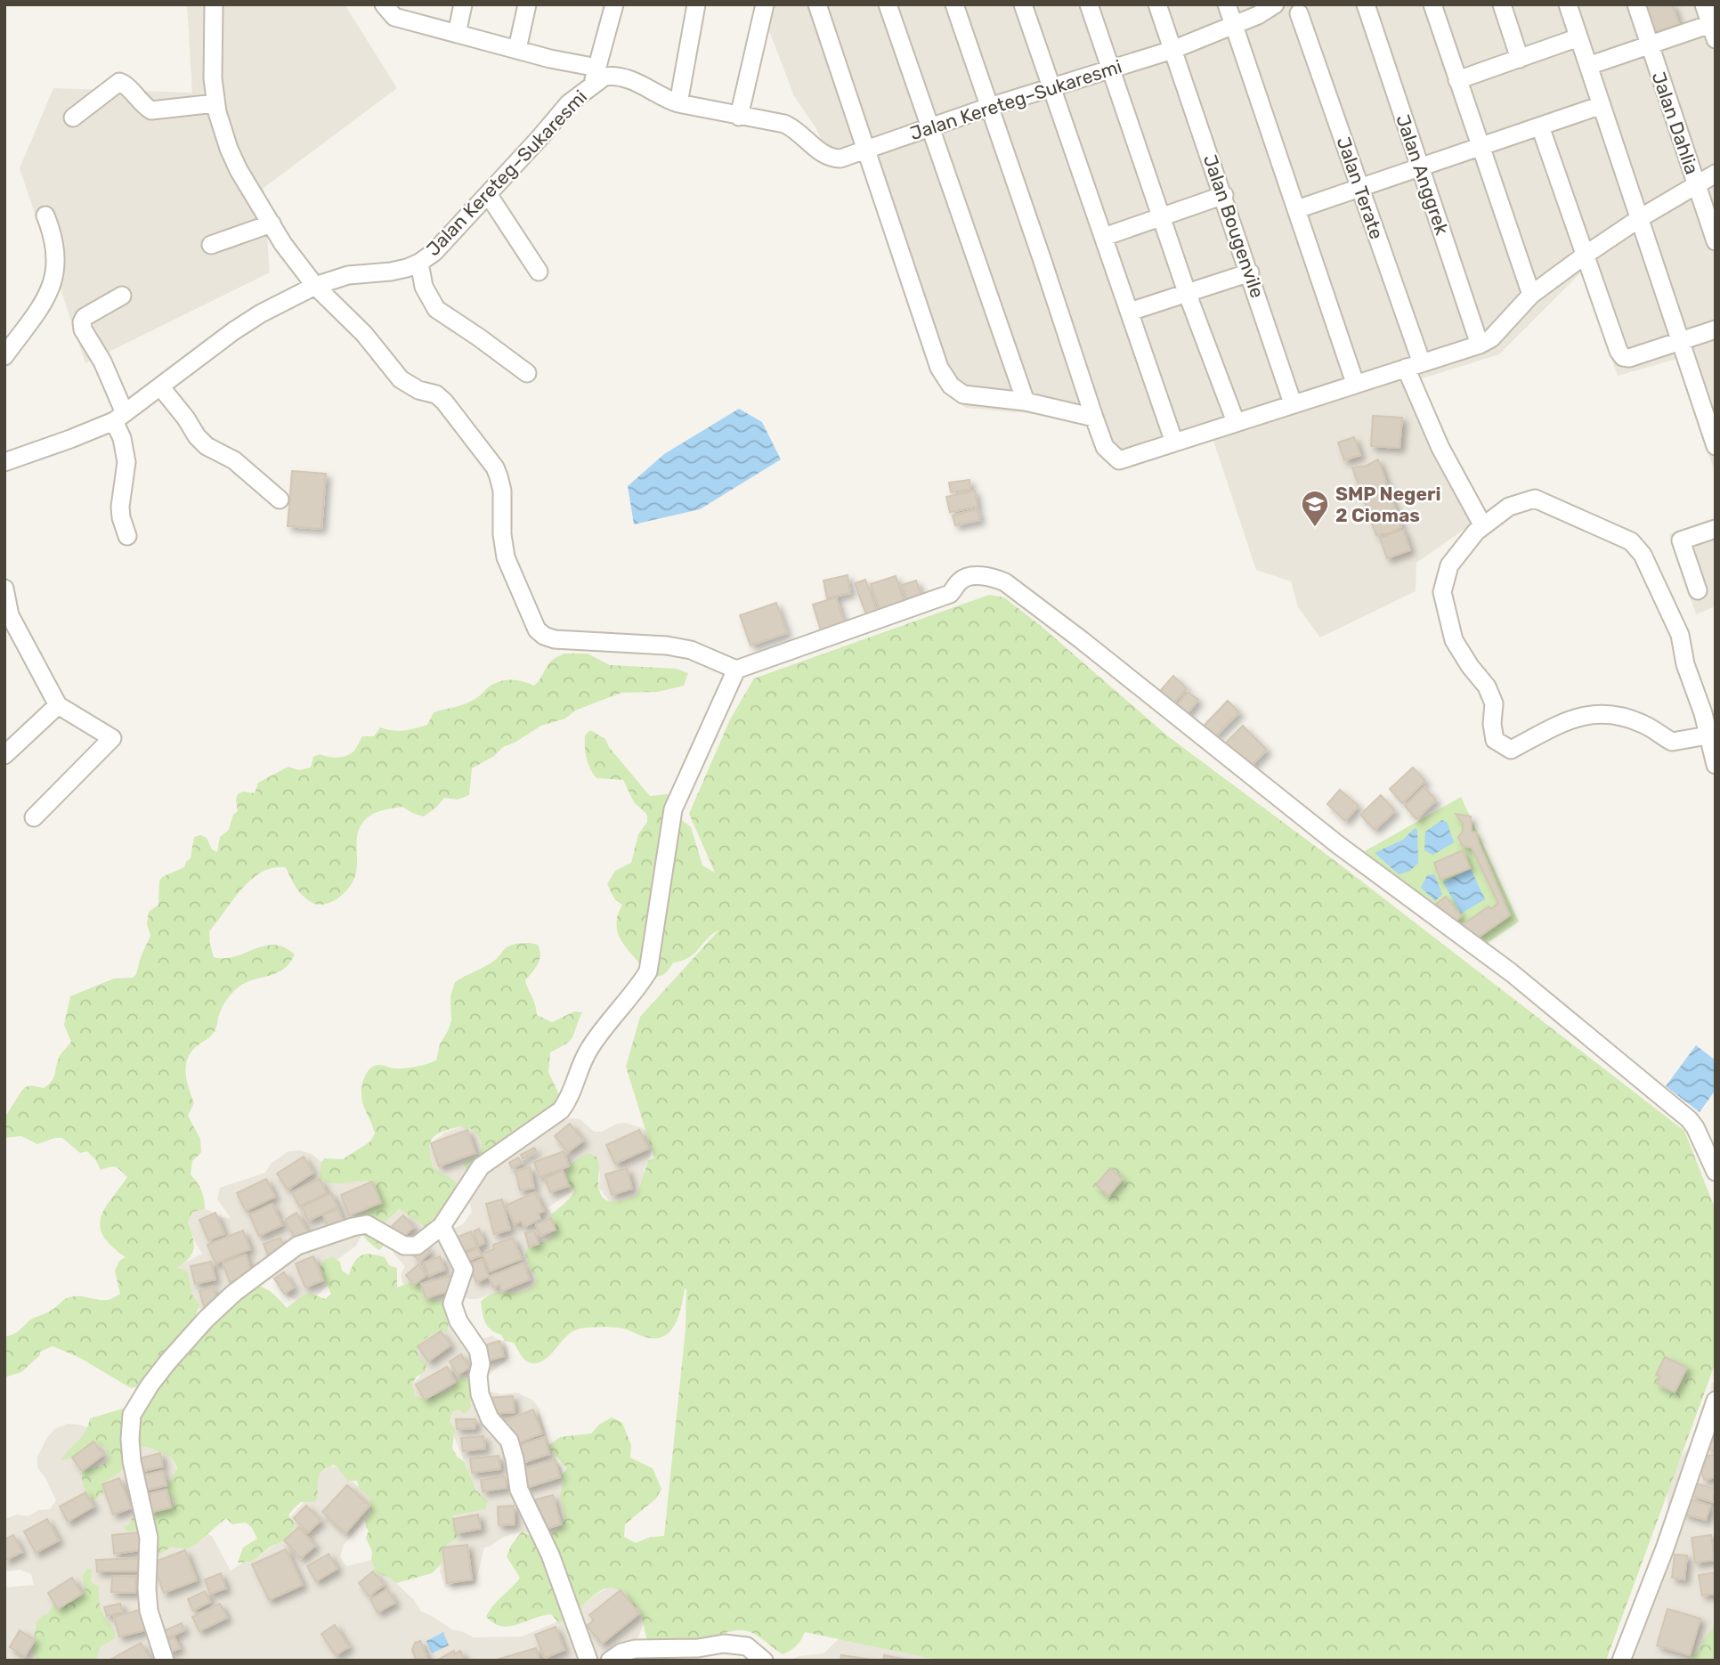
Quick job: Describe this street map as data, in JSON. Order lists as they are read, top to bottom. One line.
{"streets":{"street":["Jalan Kereteg–Sukaresmi","Jalan Dahlia","Jalan Anggrek","Jalan Terate","Jalan Bougenvile"]},"crossings":[["Jalan Kereteg–Sukaresmi","Jalan Terate"],["Jalan Kereteg–Sukaresmi","Jalan Bougenvile"]],"places":{"school or university":["SMP Negeri 2 Ciomas"]}}
